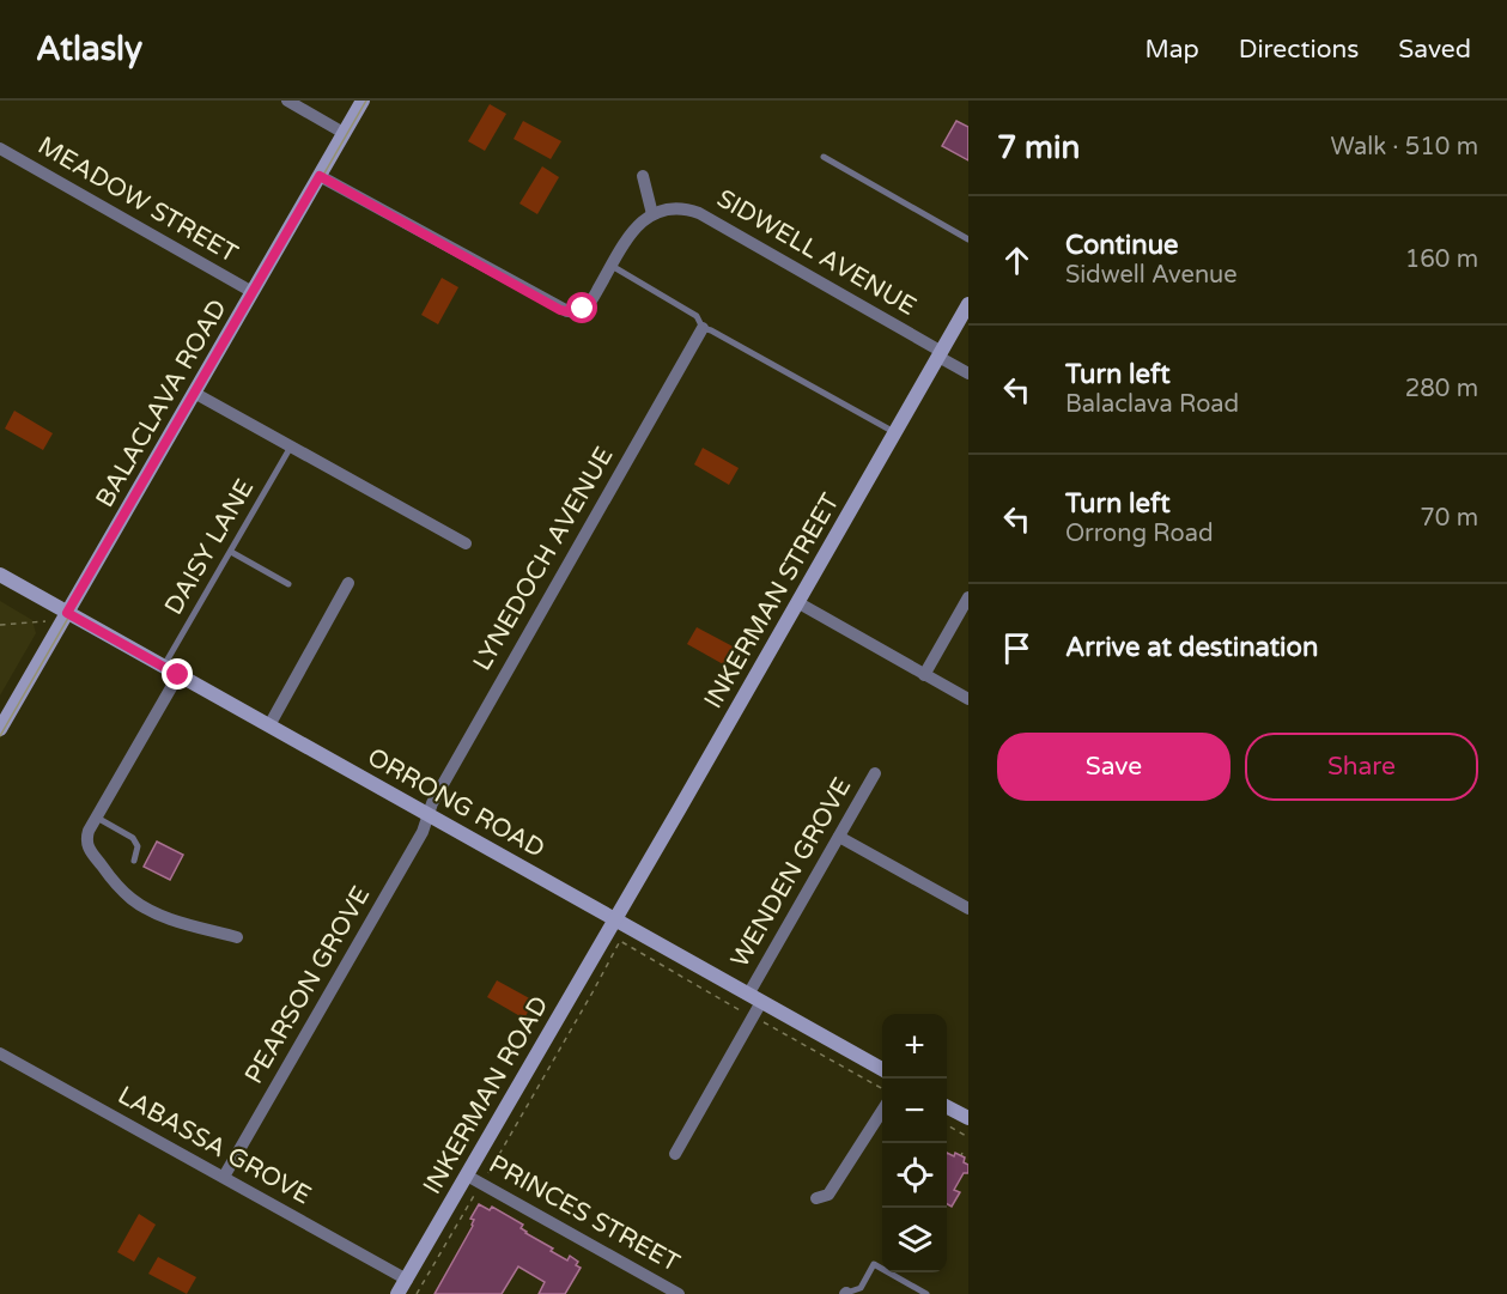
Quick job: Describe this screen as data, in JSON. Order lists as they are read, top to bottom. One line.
{"streets":{"street":["MEADOW STREET","SIDWELL AVENUE","BALACLAVA ROAD","LYNEDOCH AVENUE","INKERMAN STREET","ORRONG ROAD","WENDEN GROVE","PEARSON GROVE","INKERMAN ROAD","LABASSA GROVE","PRINCES STREET"],"lane":["DAISY LANE"]},"crossings":[["MEADOW STREET","BALACLAVA ROAD"],["SIDWELL AVENUE","INKERMAN STREET"],["BALACLAVA ROAD","ORRONG ROAD"],["DAISY LANE","ORRONG ROAD"],["LYNEDOCH AVENUE","ORRONG ROAD"],["LYNEDOCH AVENUE","PEARSON GROVE"],["INKERMAN STREET","ORRONG ROAD"],["INKERMAN STREET","INKERMAN ROAD"],["ORRONG ROAD","WENDEN GROVE"],["ORRONG ROAD","PEARSON GROVE"],["ORRONG ROAD","INKERMAN ROAD"],["PEARSON GROVE","LABASSA GROVE"],["INKERMAN ROAD","LABASSA GROVE"],["INKERMAN ROAD","PRINCES STREET"]],"page":{"header":"Atlasly","nav":["Map","Directions","Saved"],"heading":["7 min","Walk · 510 m"],"list":[["Continue","Sidwell Avenue","160 m"],["Turn left","Balaclava Road","280 m"],["Turn left","Orrong Road","70 m"],"Arrive at destination"],"buttons":["Save","Share"],"map_buttons":["+","−"]}}
